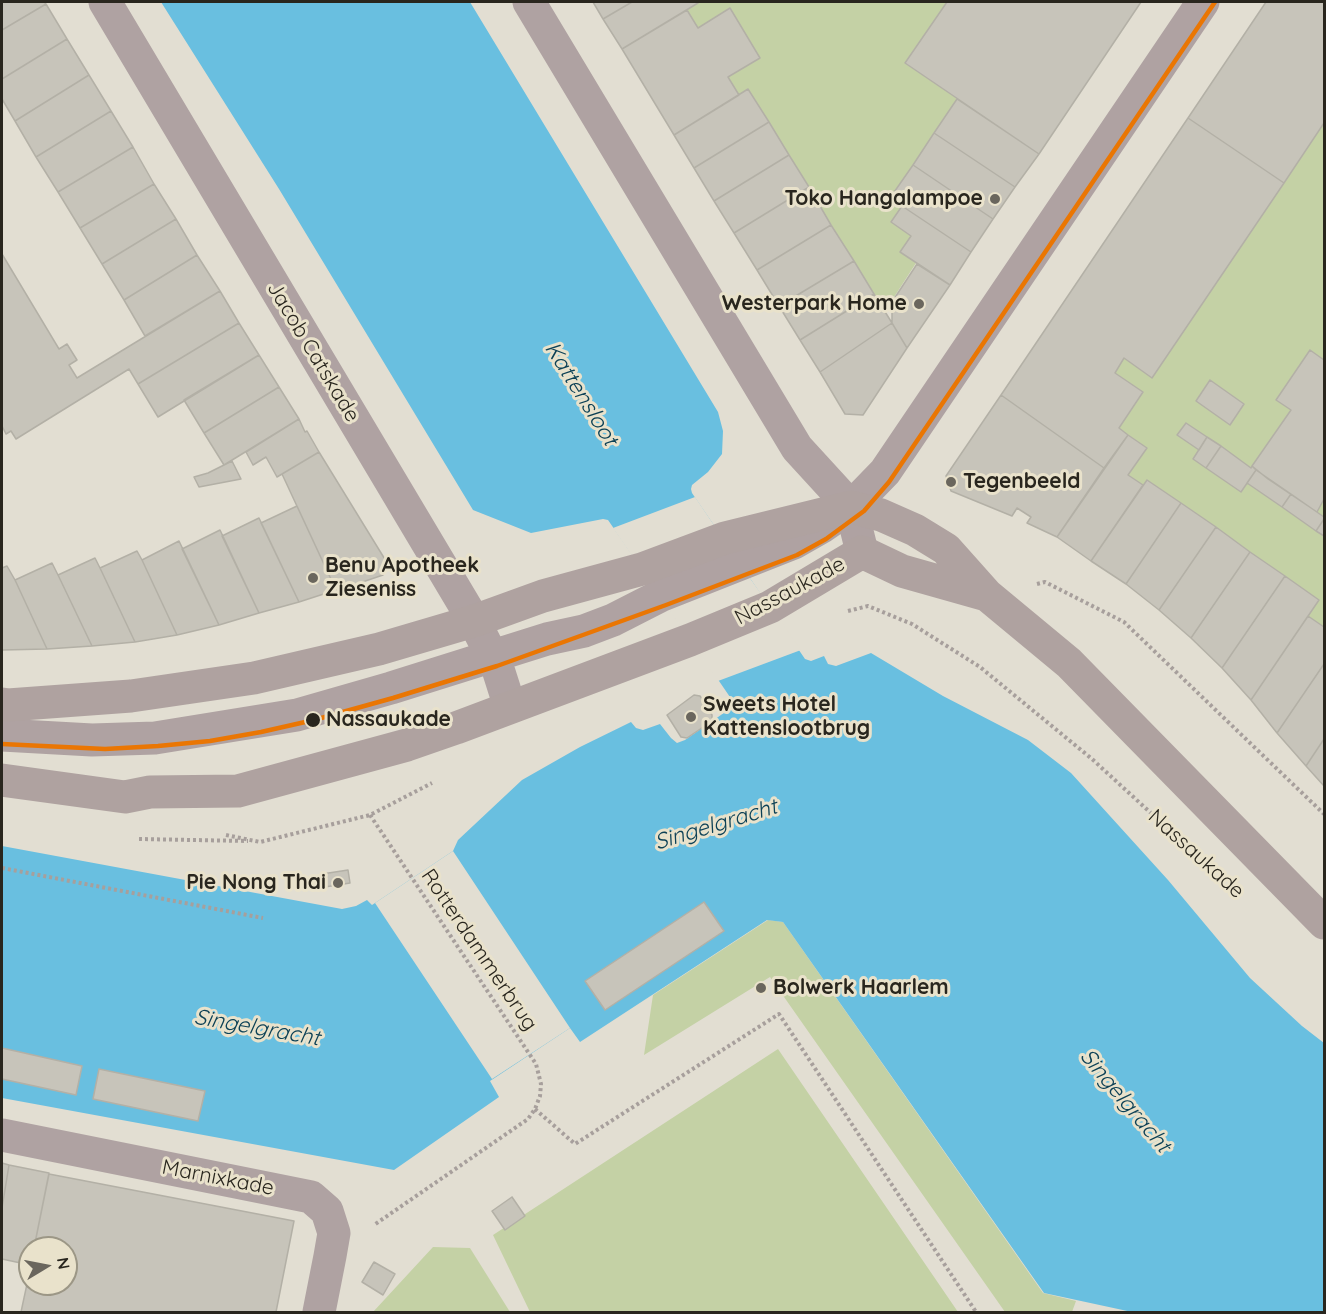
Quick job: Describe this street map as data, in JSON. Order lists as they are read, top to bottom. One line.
{"streets":{"main road":["Nassaukade"],"street":["Jacob Catskade","Marnixkade"],"path":["Rotterdammerbrug"]},"crossings":[["Jacob Catskade","Nassaukade"]],"water":["Kattensloot","Singelgracht"],"places":["Toko Hangalampoe","Westerpark Home","Tegenbeeld","Benu Apotheek Zieseniss","Sweets Hotel Kattenslootbrug","Nassaukade","Pie Nong Thai","Bolwerk Haarlem"],"north":"right"}
